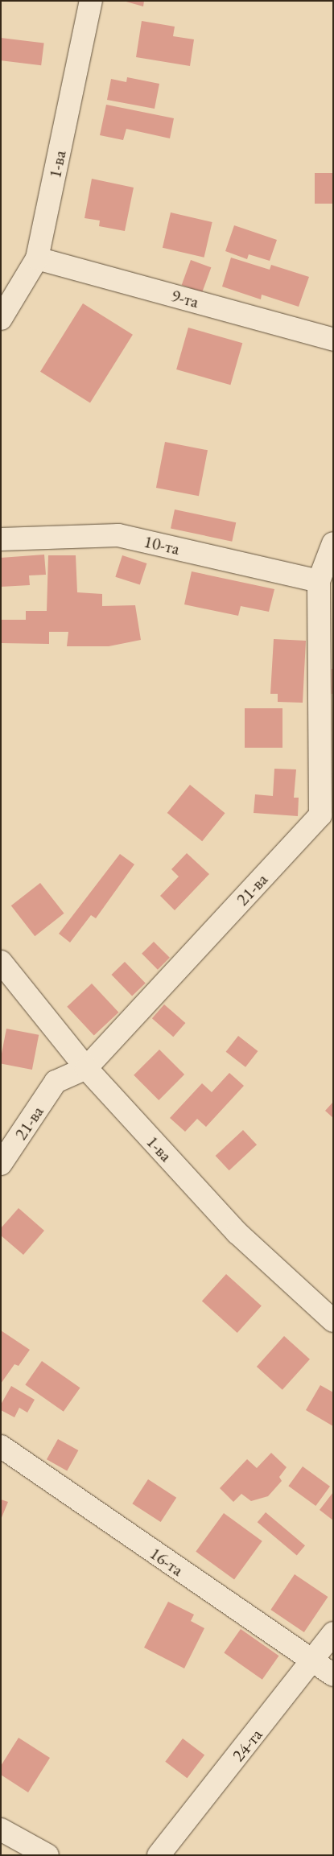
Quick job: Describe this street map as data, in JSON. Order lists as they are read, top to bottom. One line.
{"streets":{"street":["1-ва","9-та","10-та","21-ва","16-та","24-та"]},"crossings":[["1-ва","9-та"],["1-ва","21-ва"],["10-та","21-ва"],["16-та","24-та"]]}
